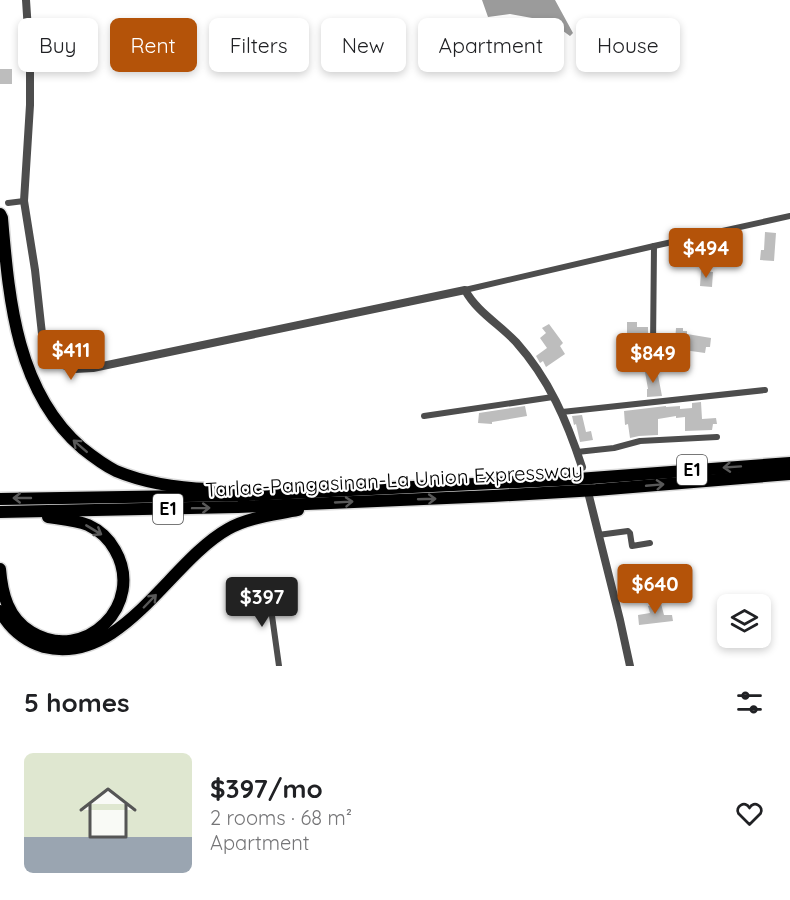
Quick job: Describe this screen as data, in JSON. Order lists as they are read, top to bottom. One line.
{"streets":{"highway":["E1","Tarlac-Pangasinan-La Union Expressway"]},"page":{"chip":["Buy","Rent","Filters","New","Apartment","House"],"price":["$494","$411","$849","$640","$397"],"heading":"5 homes","list":[{"name":"$397/mo","note":"2 rooms · 68 m² · Apartment"}]}}
